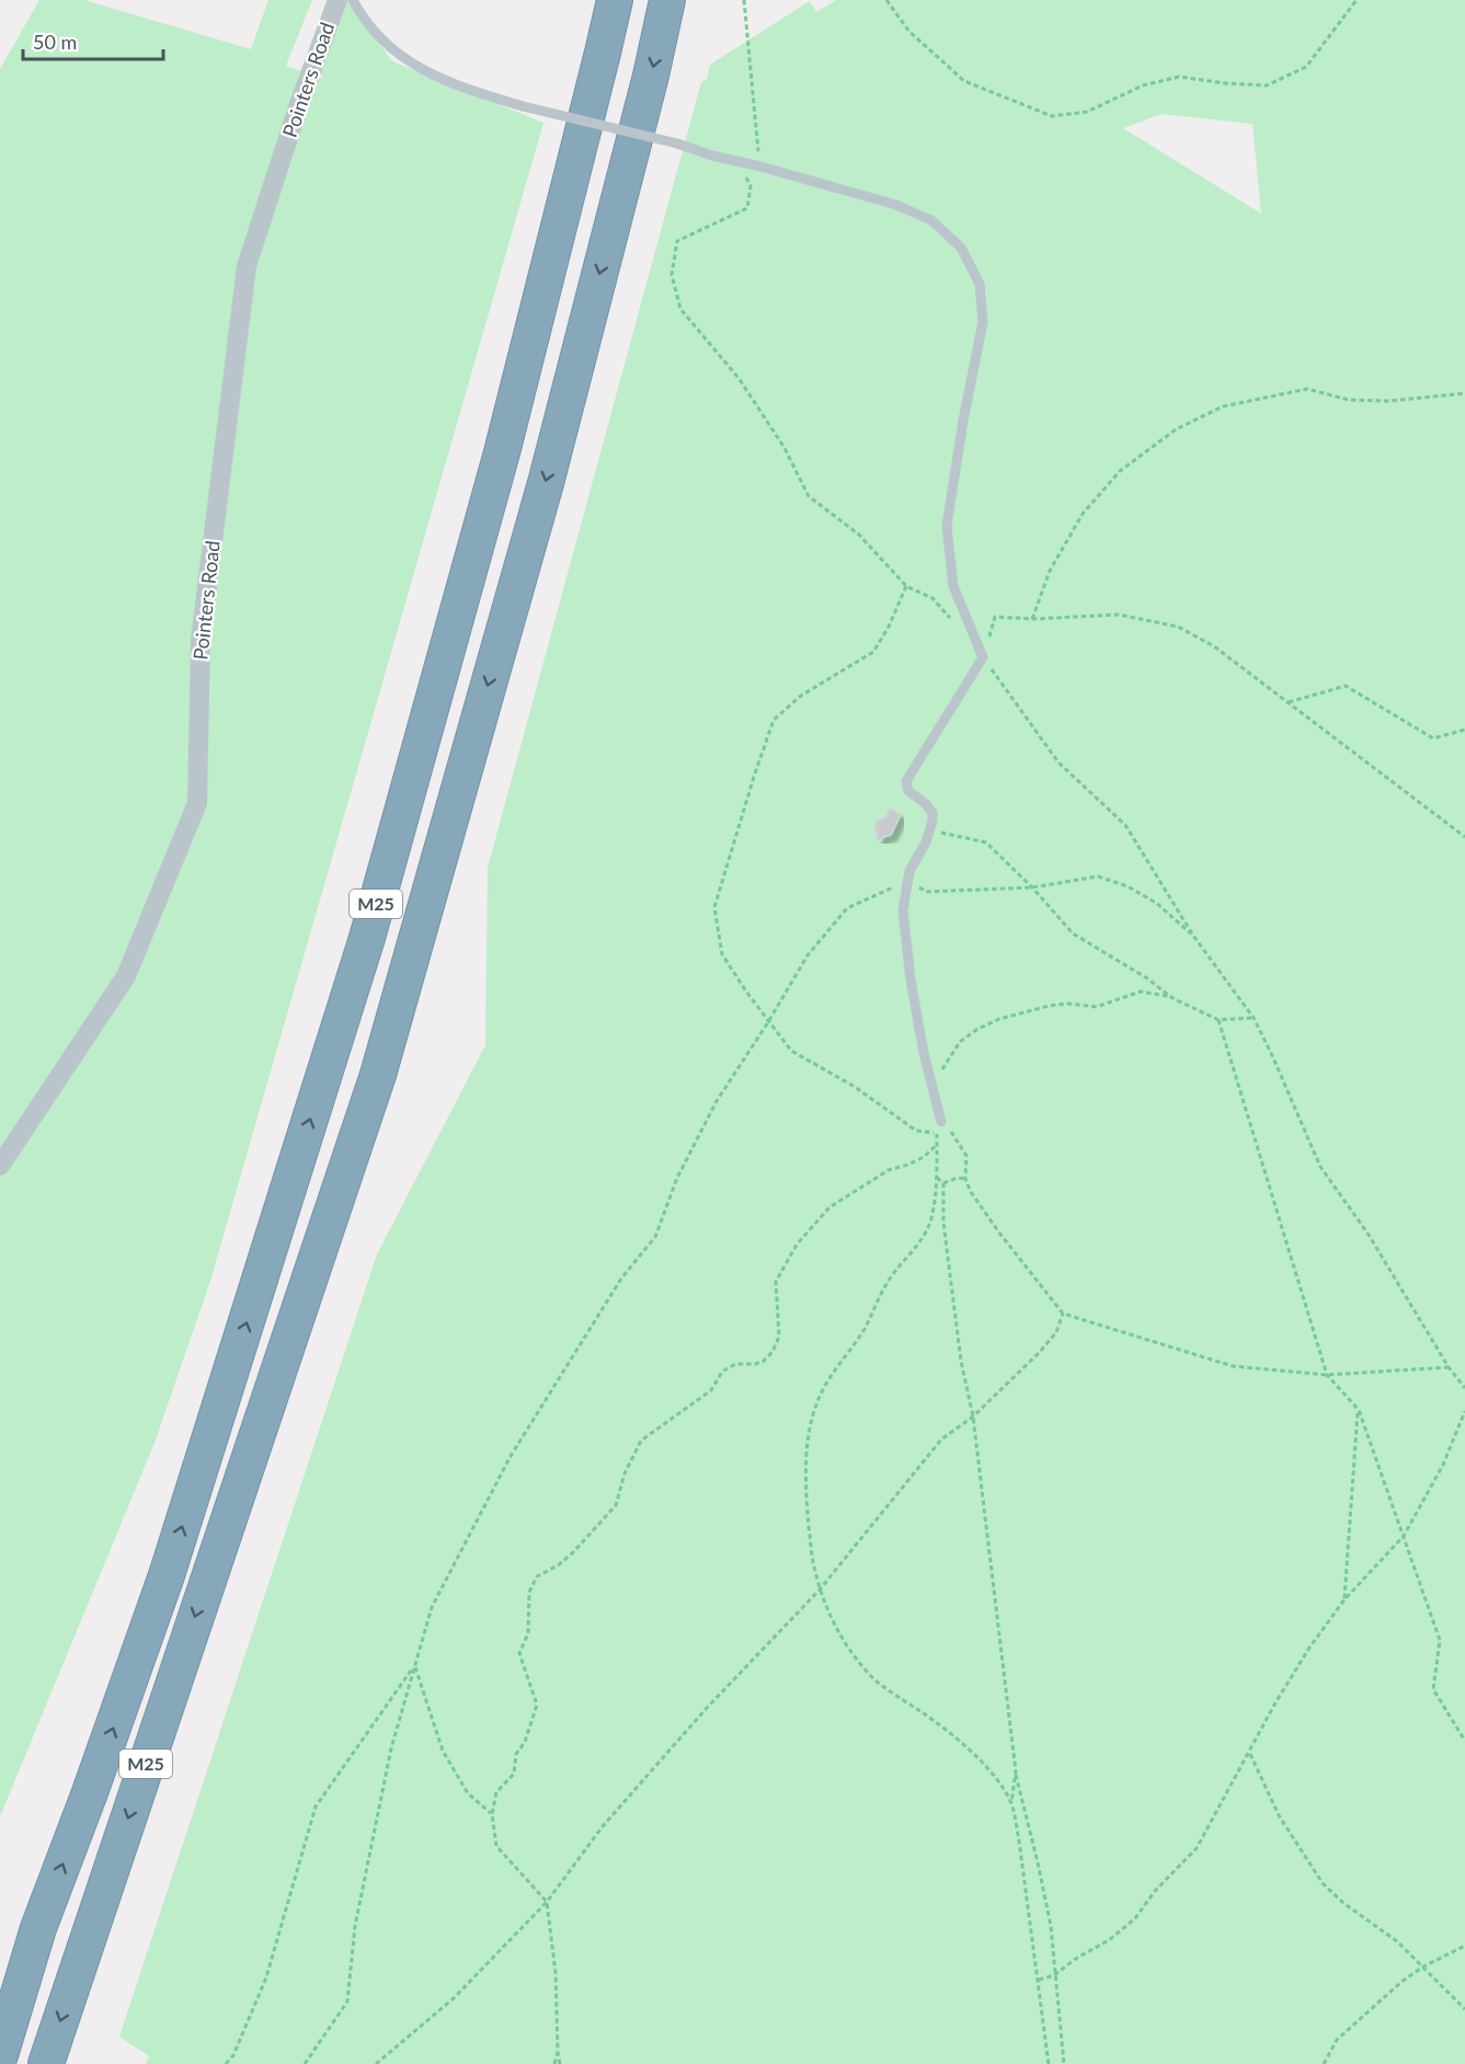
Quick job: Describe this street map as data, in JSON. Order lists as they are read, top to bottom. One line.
{"streets":{"highway":["M25"],"street":["Pointers Road"]},"scale_bar":"50 m"}
